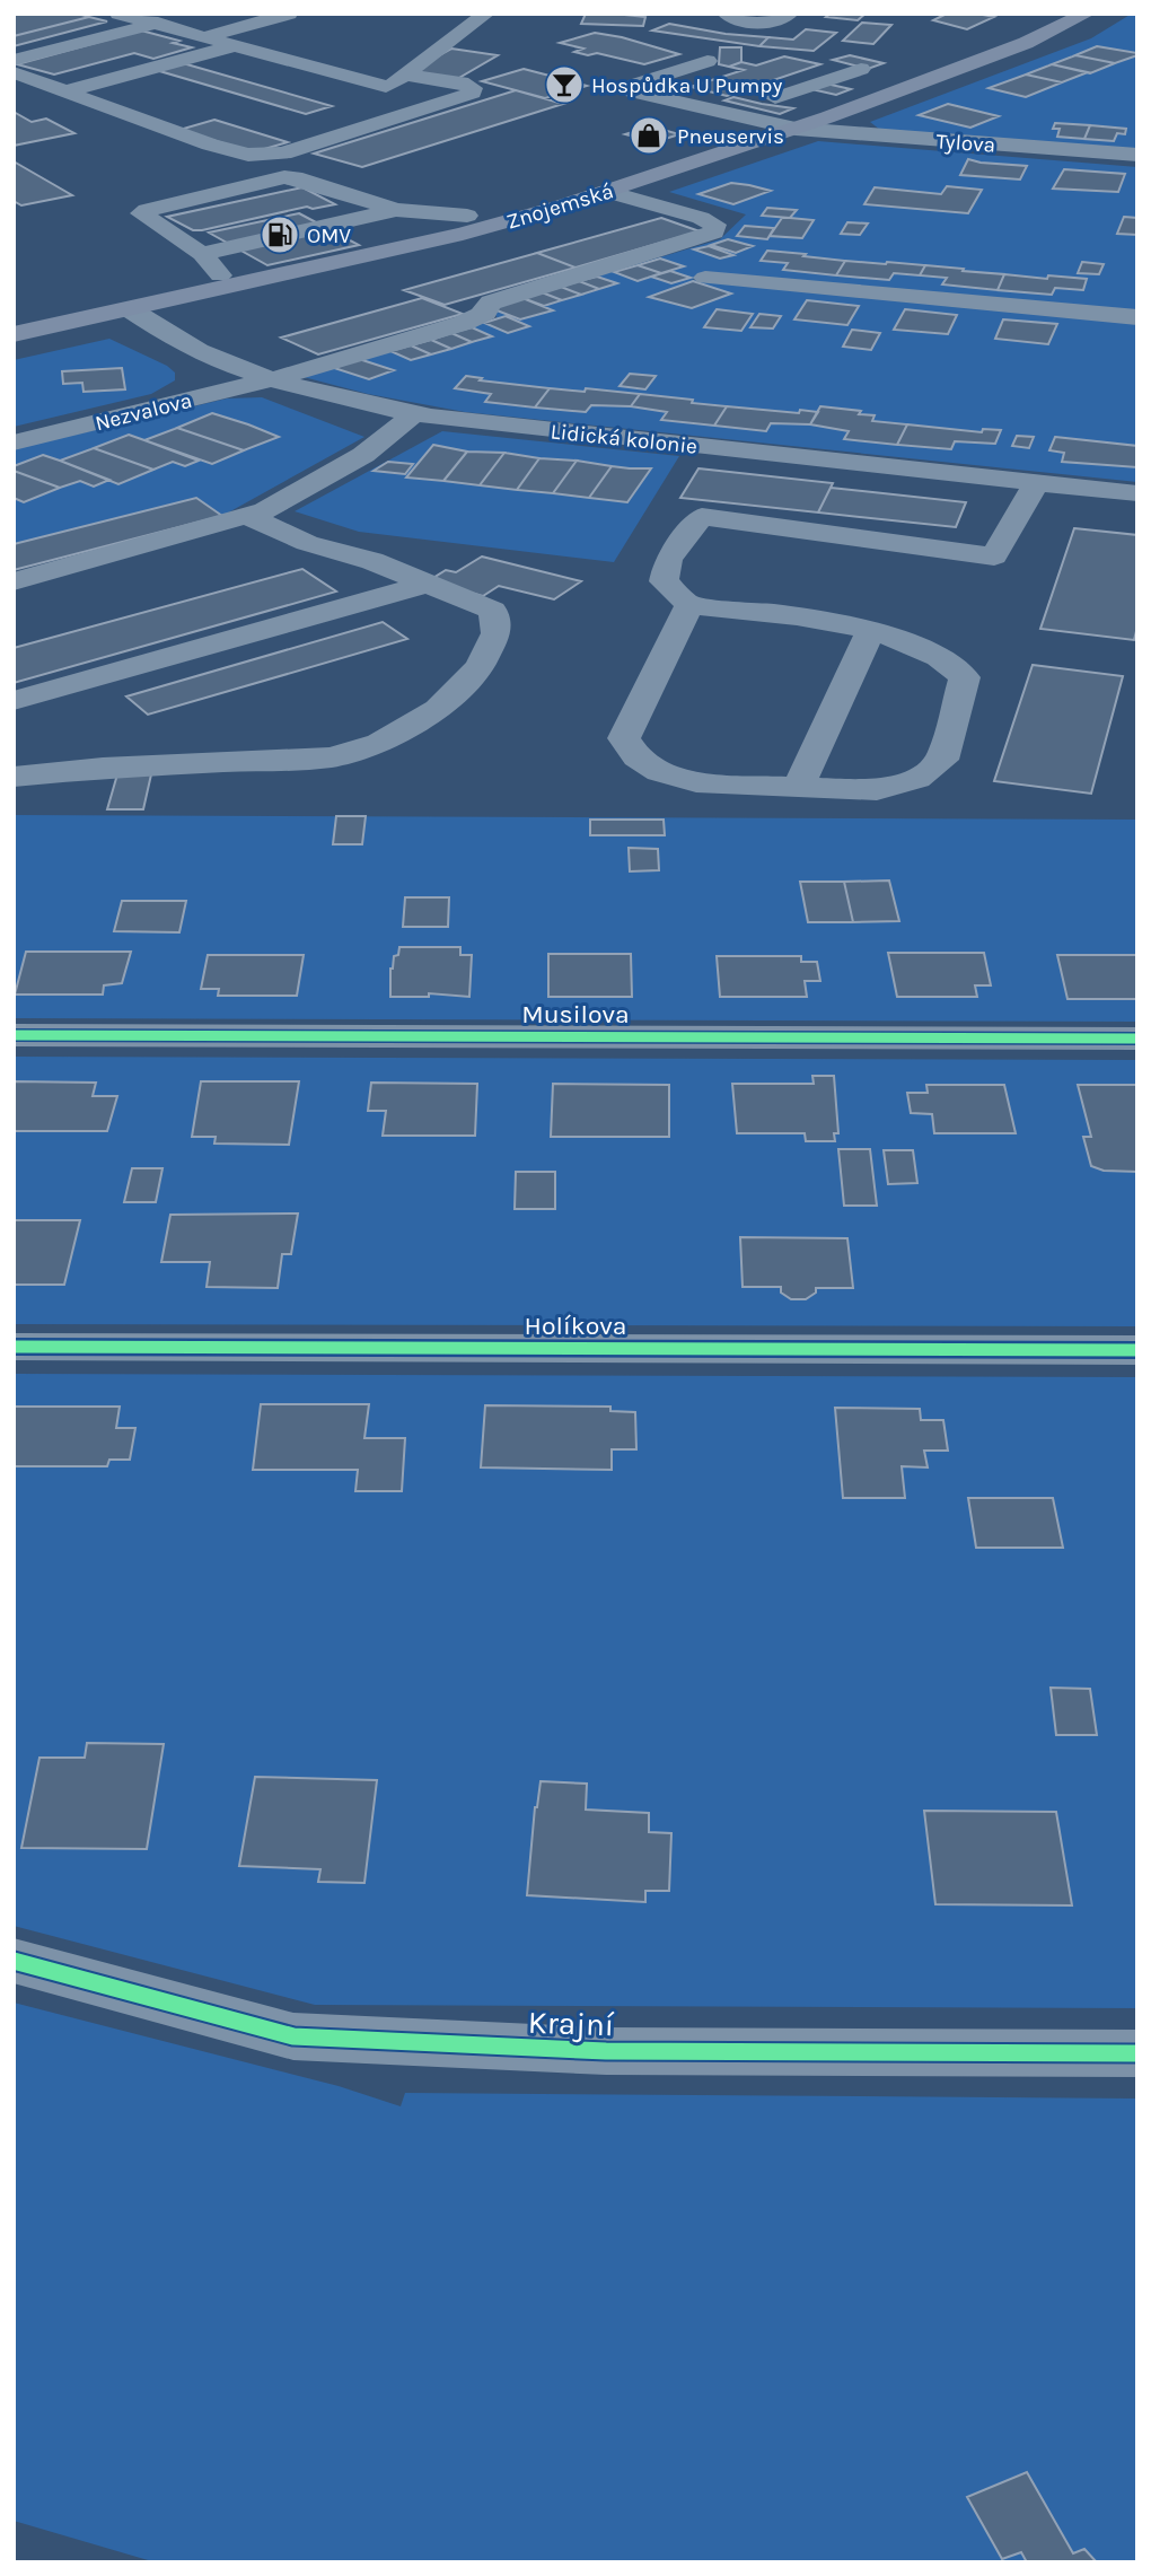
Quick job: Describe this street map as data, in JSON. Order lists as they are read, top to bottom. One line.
{"streets":{"main road":["Znojemská"],"street":["Tylova","Nezvalova","Lidická kolonie","Musilova","Holíkova","Krajní"]},"crossings":[["Tylova","Znojemská"],["Znojemská","Nezvalova"],["Znojemská","Lidická kolonie"],["Nezvalova","Lidická kolonie"]],"places":{"bar":["Hospůdka U Pumpy"],"shop":["Pneuservis"],"fuel station":["OMV"]}}
